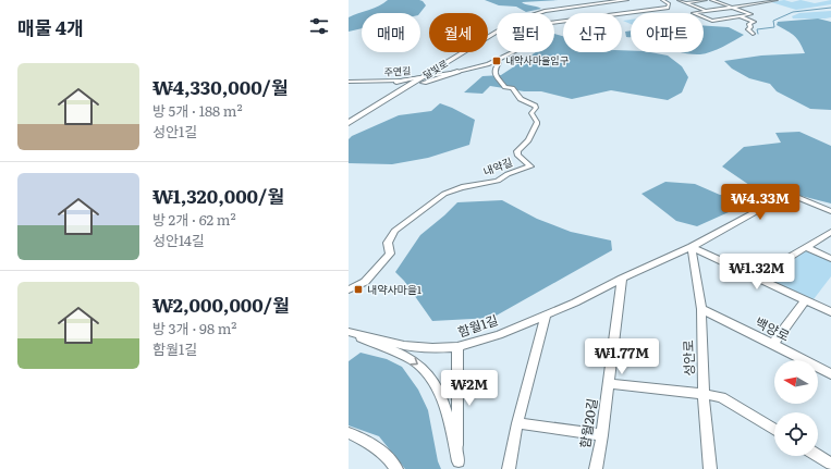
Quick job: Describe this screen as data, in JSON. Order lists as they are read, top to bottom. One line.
{"streets":{"main road":["달빛로"],"street":["주연길","내약길","함월1길","백양로","성안로","함월20길"]},"crossings":[["달빛로","주연길"],["주연길","내약길"],["함월1길","성안로"],["함월1길","함월20길"],["백양로","성안로"]],"places":{"transit":["내약사마을입구","내약사마을1"]},"north":"left","page":{"heading":"매물 4개","chip":["매매","월세","필터","신규","아파트"],"list":[{"name":"₩4,330,000/월","note":"방 5개 · 188 m² · 성안1길"},{"name":"₩1,320,000/월","note":"방 2개 · 62 m² · 성안14길"},{"name":"₩2,000,000/월","note":"방 3개 · 98 m² · 함월1길"}],"price":["₩4.33M","₩1.32M","₩1.77M","₩2M"]}}
